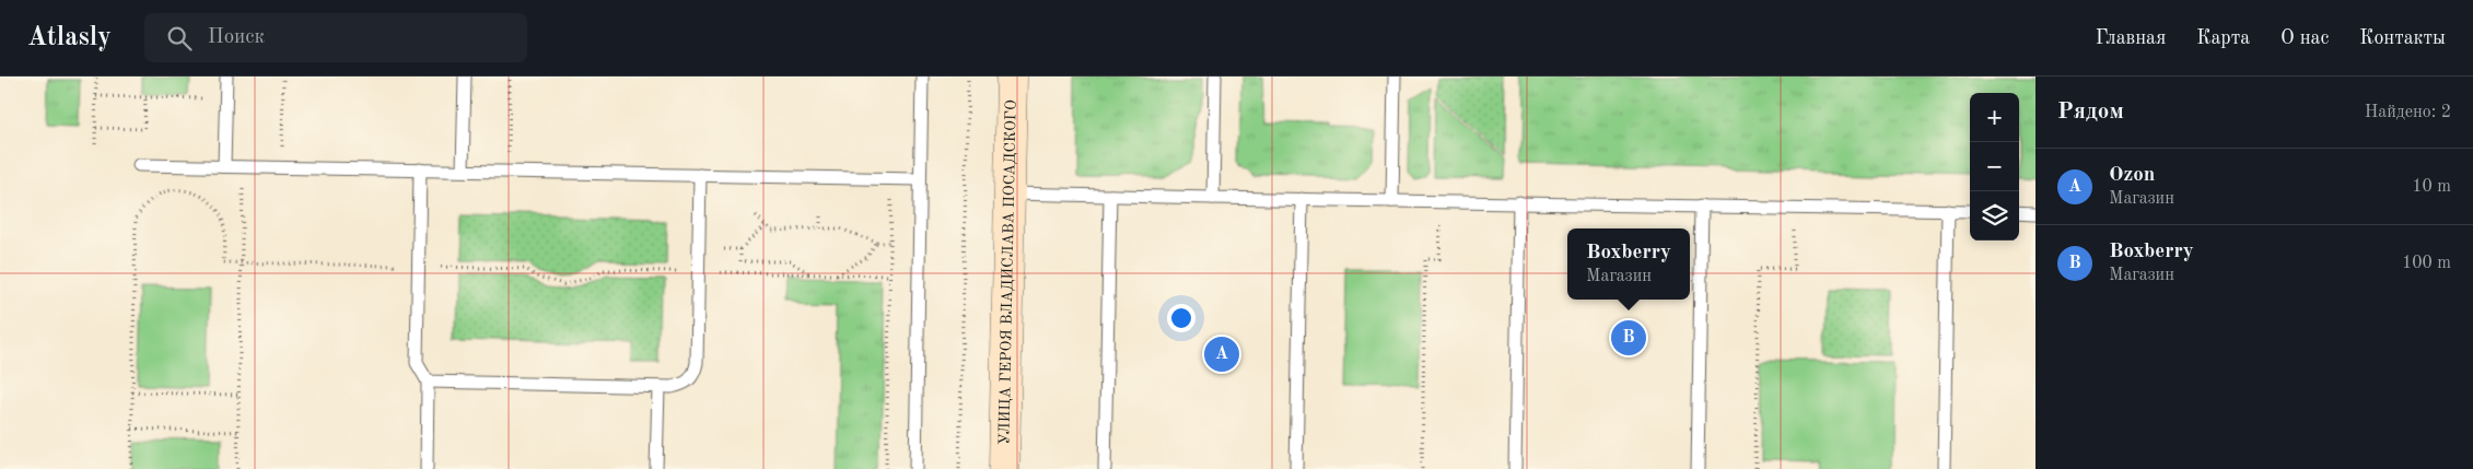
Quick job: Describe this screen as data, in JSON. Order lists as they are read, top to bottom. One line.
{"streets":{"street":["УЛИЦА ГЕРОЯ ВЛАДИСЛАВА ПОСАДСКОГО"]},"page":{"header":"Atlasly","search":"Поиск","nav":["Главная","Карта","О нас","Контакты"],"heading":["Рядом","Найдено: 2"],"map_buttons":["+","−"],"list":[{"mark":"A","name":"Ozon","note":"Магазин","value":"10 m"},{"mark":"B","name":"Boxberry","note":"Магазин","value":"100 m"}],"popup":["Boxberry","Магазин"],"pins":["B","A"]}}
